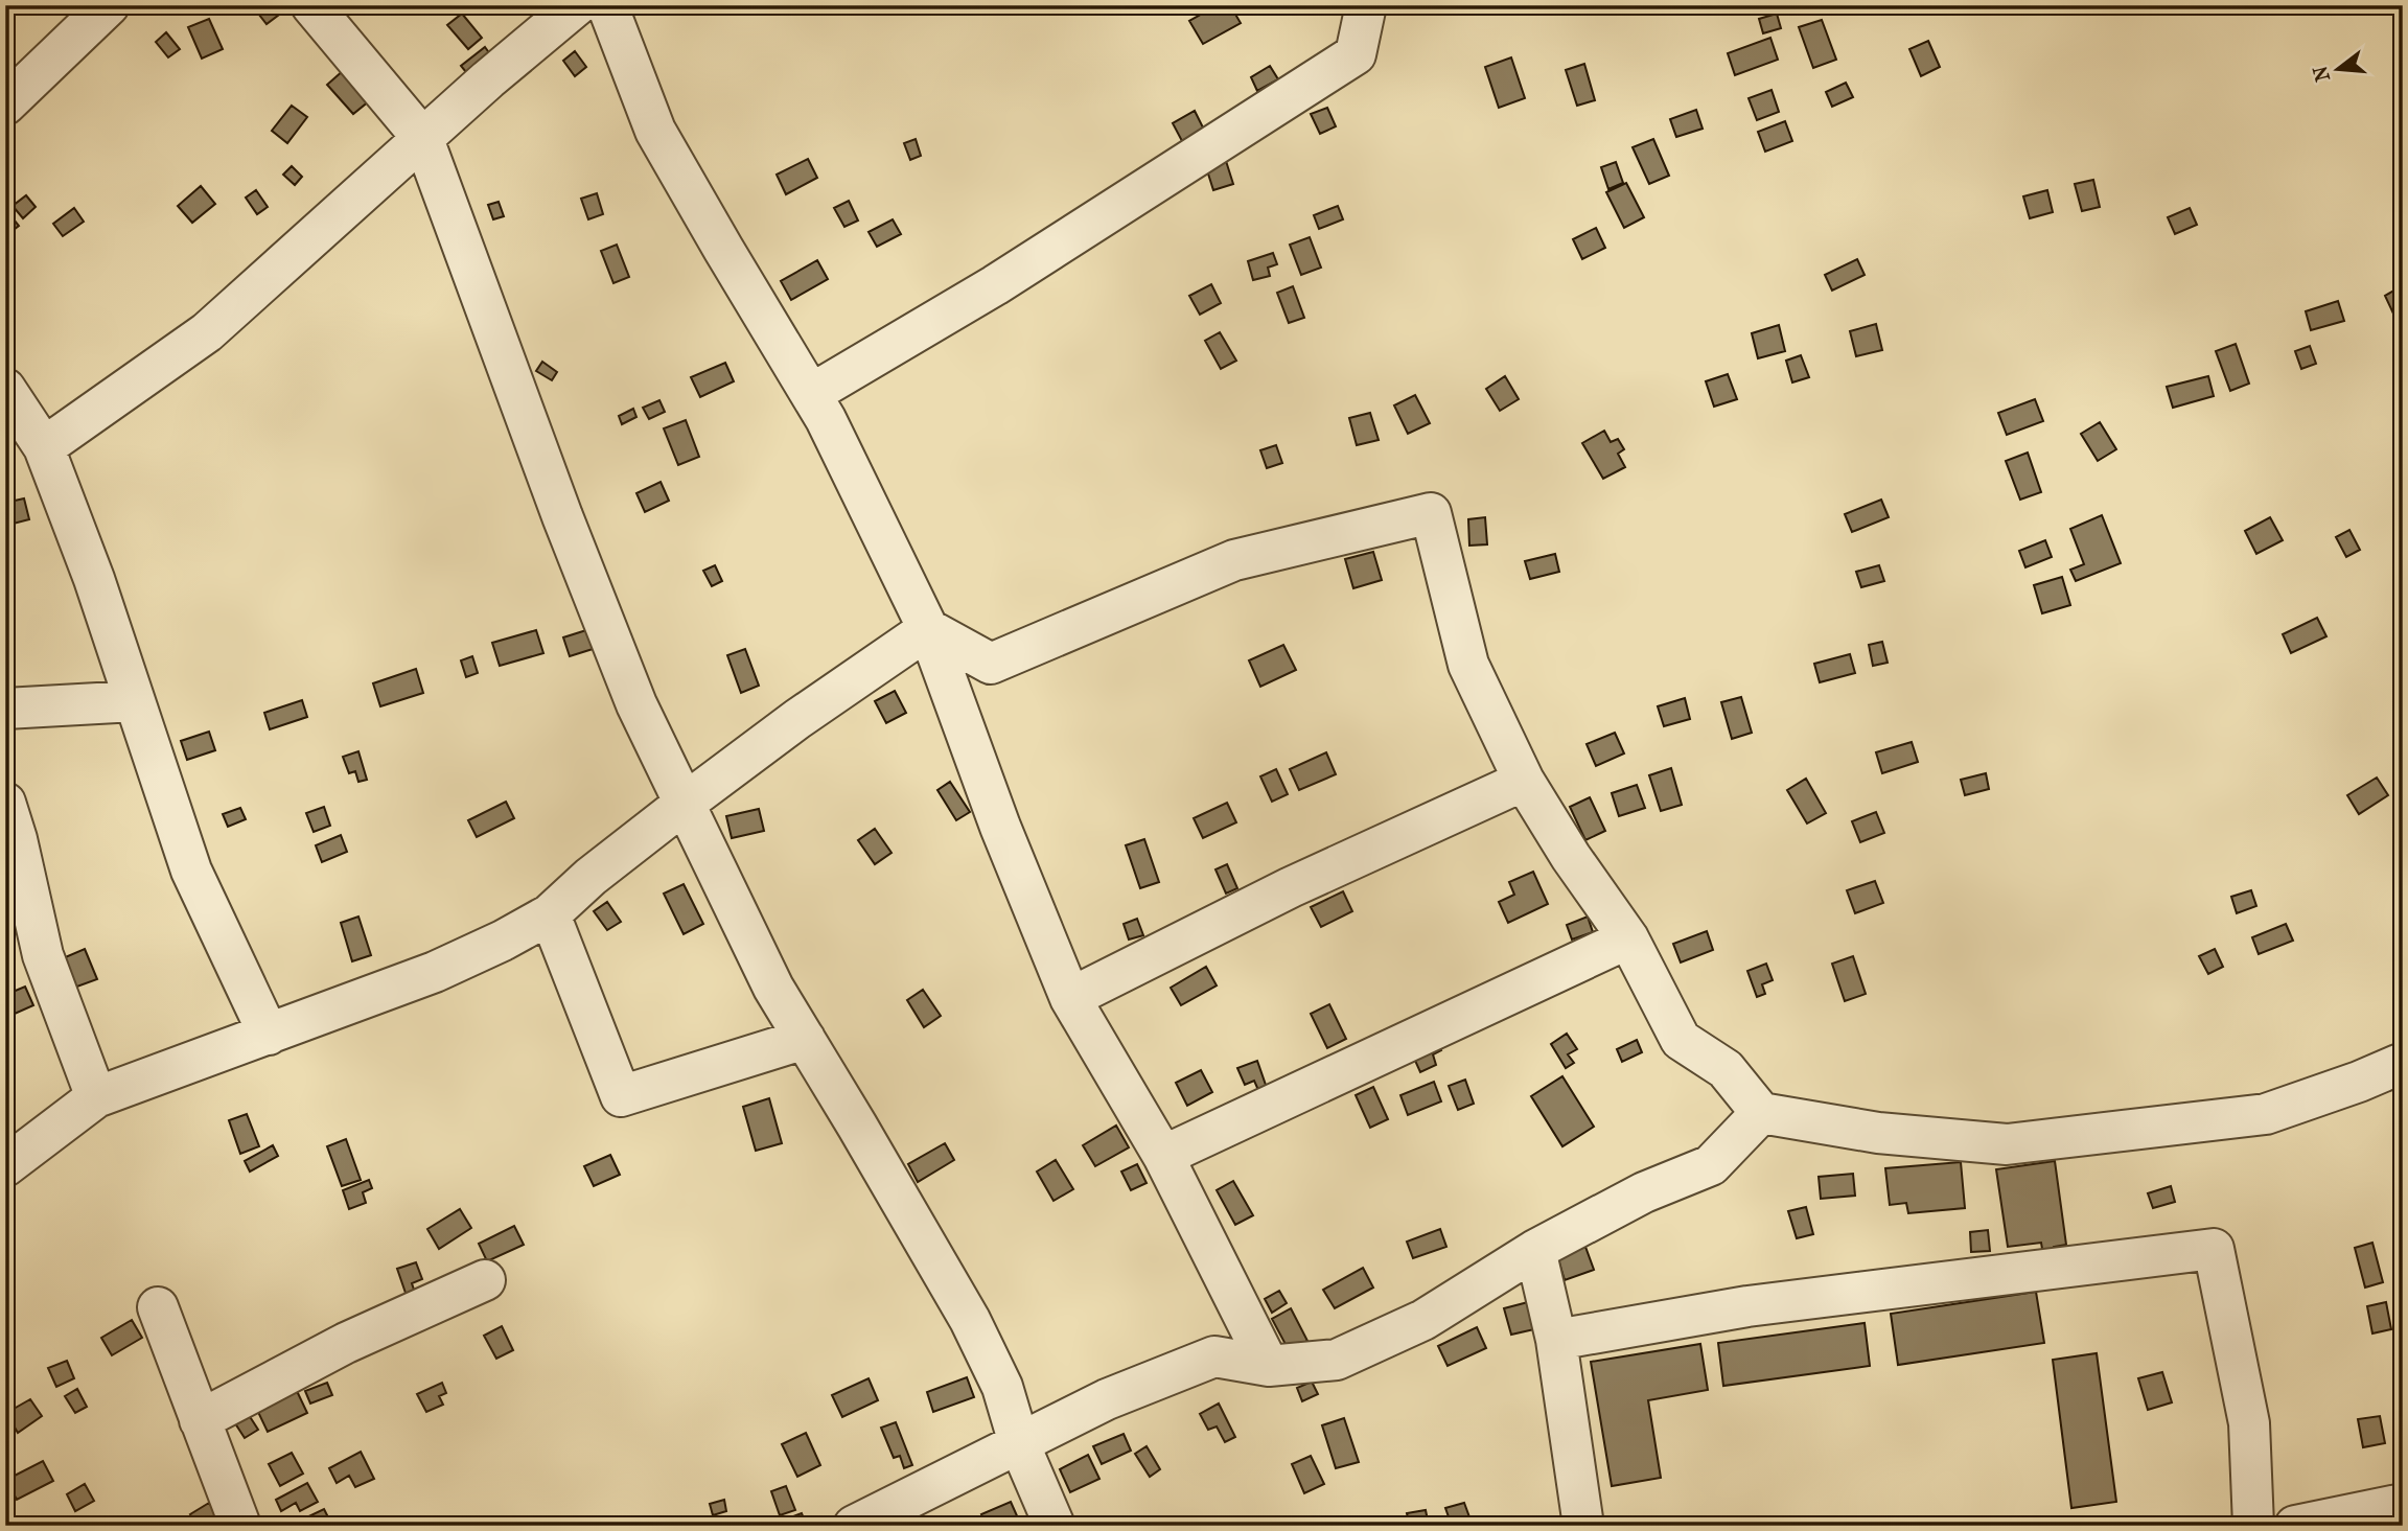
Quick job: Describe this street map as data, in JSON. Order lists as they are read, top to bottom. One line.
{"north":"left"}
